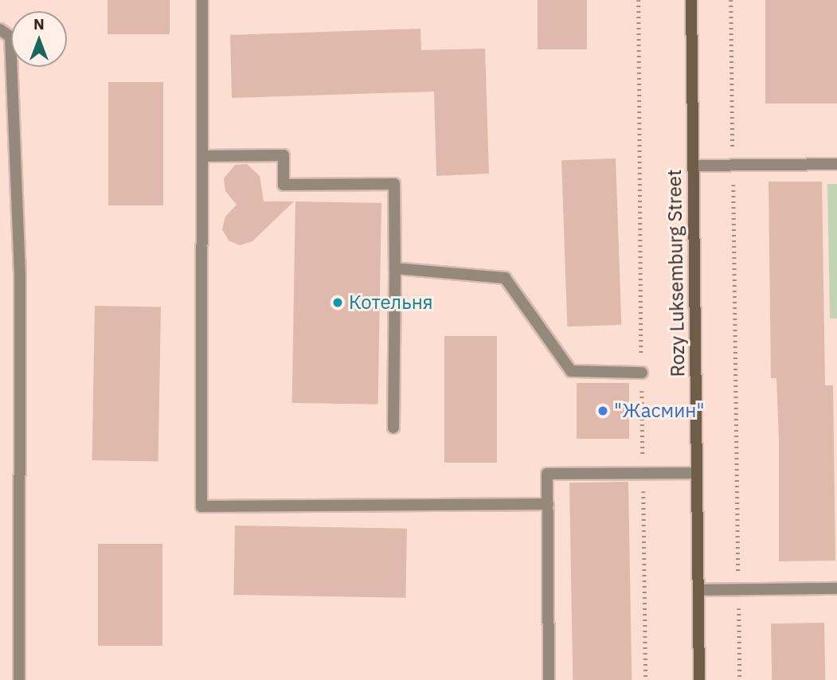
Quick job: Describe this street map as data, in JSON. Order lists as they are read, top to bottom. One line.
{"streets":{"street":["Rozy Luksemburg Street"]},"places":["Котельня","\"Жасмин\""],"north":"top"}
